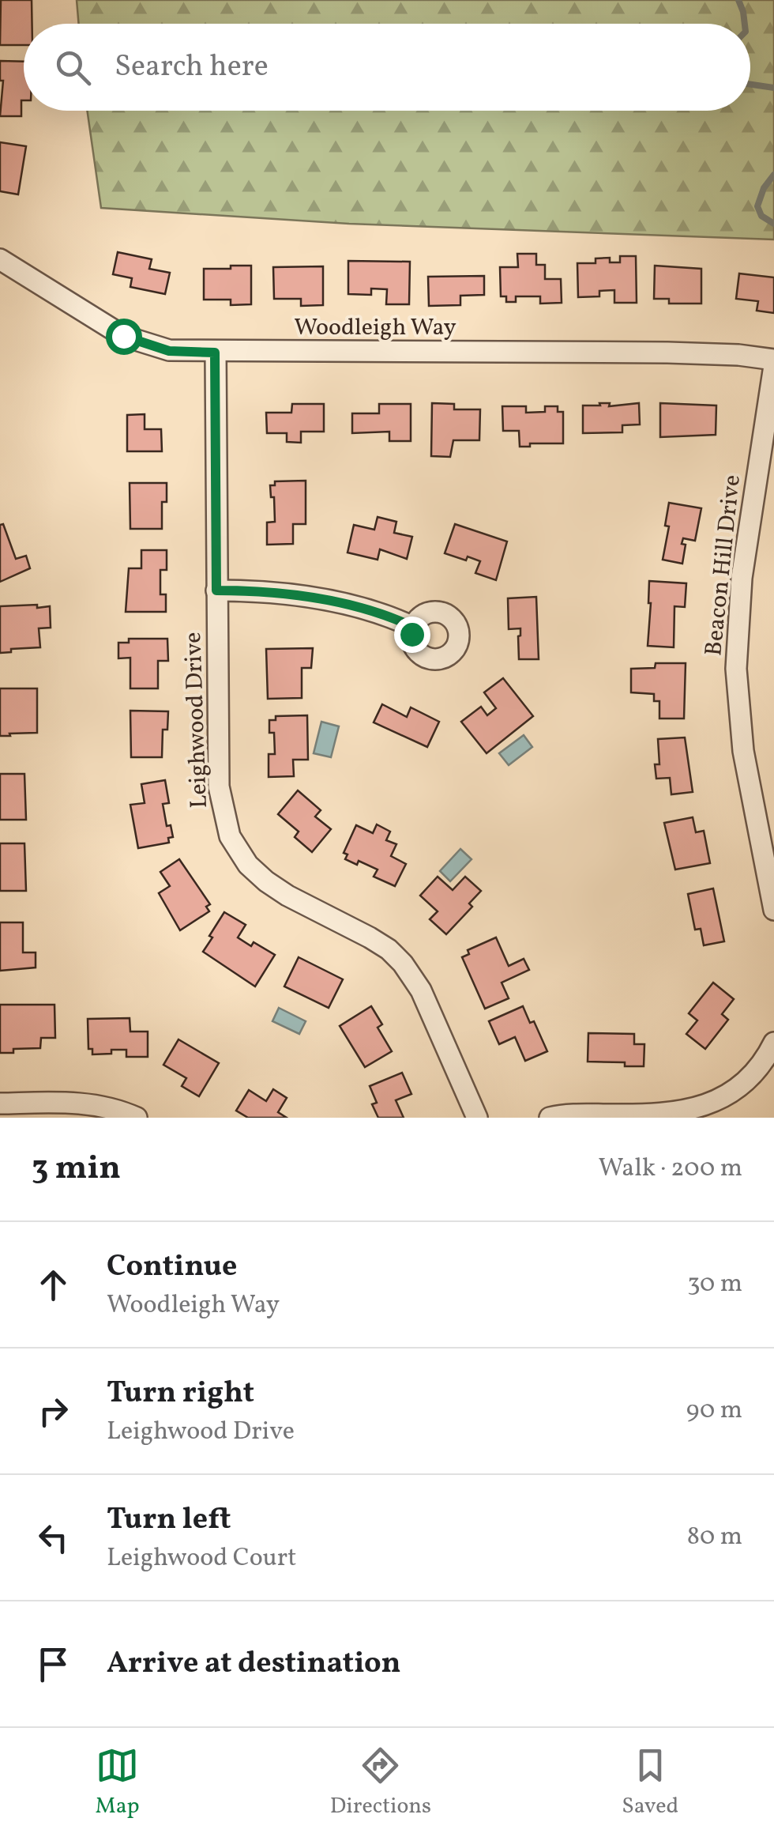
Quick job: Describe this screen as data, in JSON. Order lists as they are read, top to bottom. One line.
{"streets":{"street":["Woodleigh Way","Beacon Hill Drive","Leighwood Drive"]},"crossings":[["Woodleigh Way","Leighwood Drive"]],"page":{"search":"Search here","heading":["3 min","Walk · 200 m"],"list":[["Continue","Woodleigh Way","30 m"],["Turn right","Leighwood Drive","90 m"],["Turn left","Leighwood Court","80 m"],"Arrive at destination"],"nav":["Map","Directions","Saved"]}}
